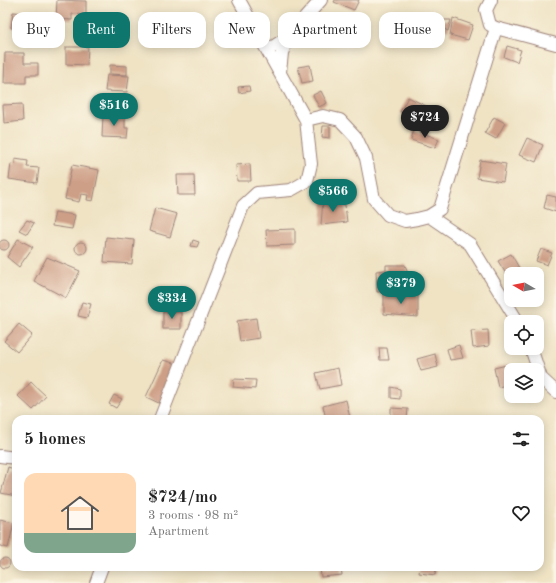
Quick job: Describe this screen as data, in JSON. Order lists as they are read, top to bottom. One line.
{"north":"left","page":{"chip":["Buy","Rent","Filters","New","Apartment","House"],"price":["$516","$724","$566","$379","$334"],"heading":"5 homes","list":[{"name":"$724/mo","note":"3 rooms · 98 m² · Apartment"}]}}
